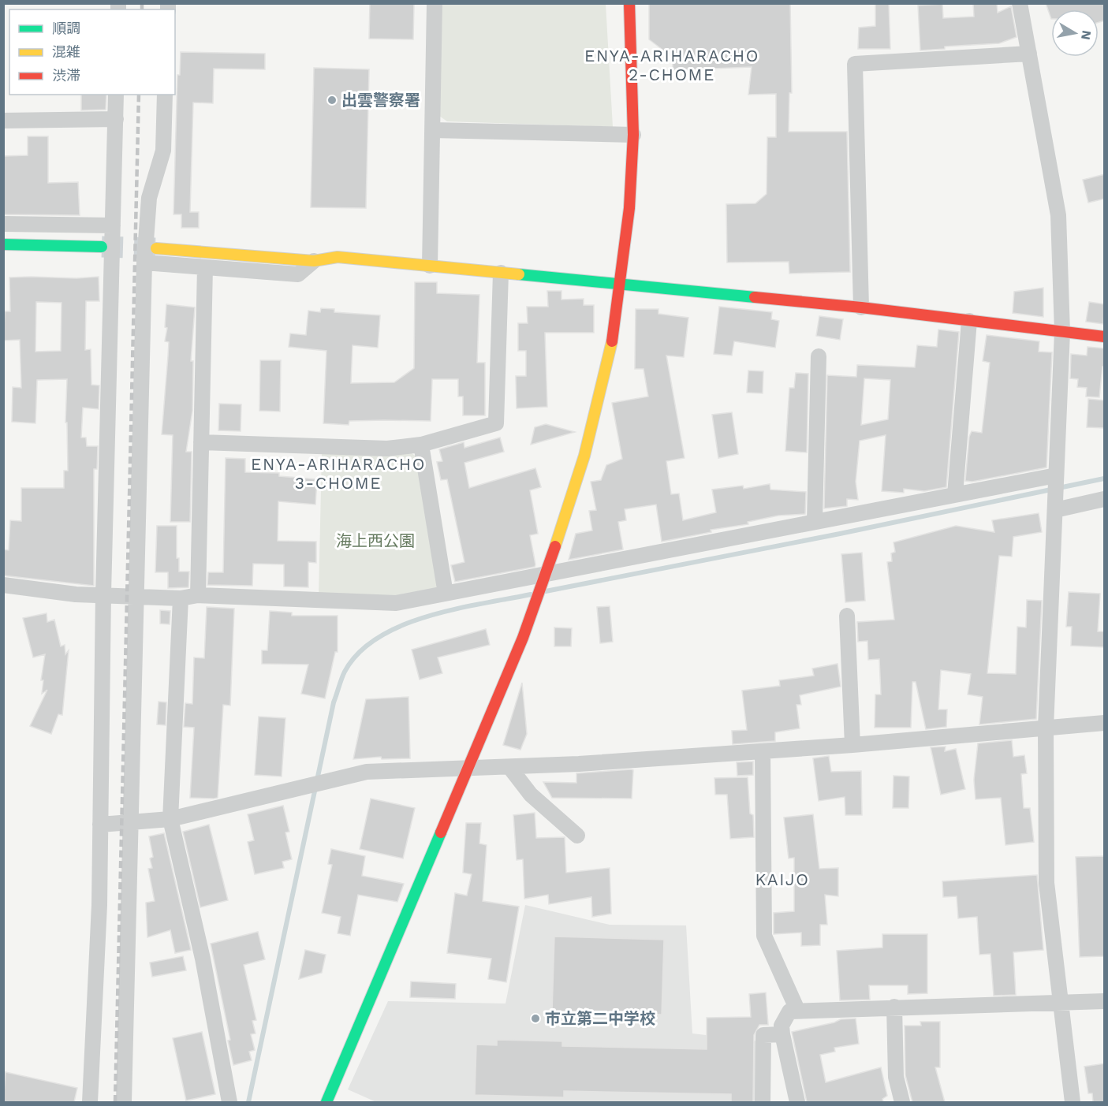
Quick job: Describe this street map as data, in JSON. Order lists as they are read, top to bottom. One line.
{"districts":["ENYA-ARIHARACHO 2-CHOME","ENYA-ARIHARACHO 3-CHOME","KAIJO"],"parks":["海上西公園"],"places":["出雲警察署","市立第二中学校"],"legend":["順調","混雑","渋滞"],"north":"right"}
